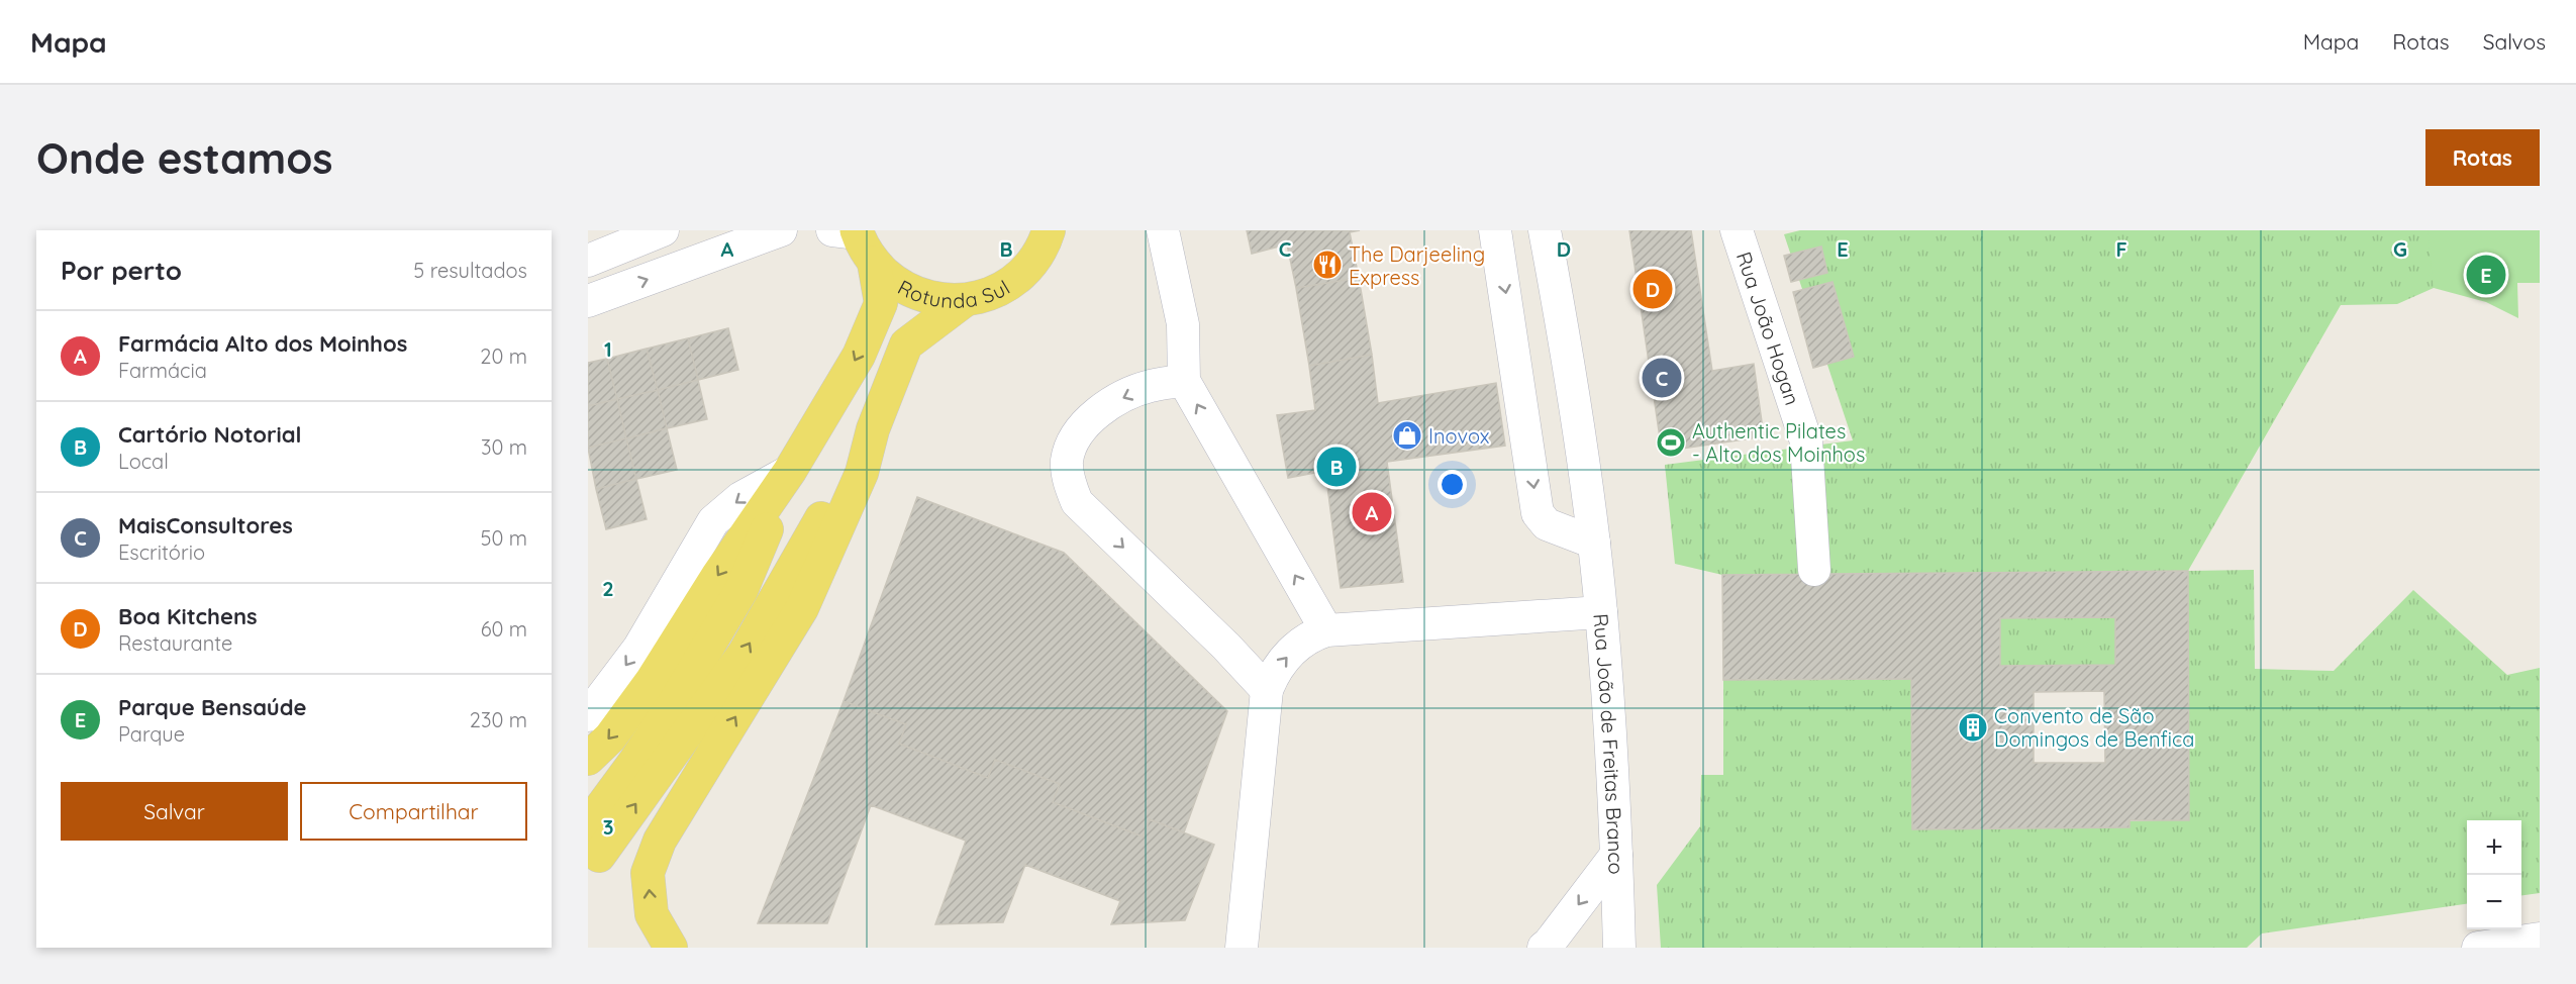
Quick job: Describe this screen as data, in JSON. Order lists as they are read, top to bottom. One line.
{"streets":{"main road":["Rotunda Sul"],"street":["Rua João Hogan","Rua João de Freitas Branco"]},"places":{"restaurant":["The Darjeeling Express"],"shop":["Inovox"],"sports":["Authentic Pilates - Alto dos Moinhos"],"building":["Convento de São Domingos de Benfica"]},"page":{"header":"Mapa","nav":["Mapa","Rotas","Salvos"],"buttons":["Rotas",["Salvar","Compartilhar"]],"title":"Onde estamos","heading":["Por perto","5 resultados"],"pins":["E","D","C","B","A"],"list":[{"mark":"A","name":"Farmácia Alto dos Moinhos","note":"Farmácia","value":"20 m"},{"mark":"B","name":"Cartório Notorial","note":"Local","value":"30 m"},{"mark":"C","name":"MaisConsultores","note":"Escritório","value":"50 m"},{"mark":"D","name":"Boa Kitchens","note":"Restaurante","value":"60 m"},{"mark":"E","name":"Parque Bensaúde","note":"Parque","value":"230 m"}],"map_buttons":["+","−"]},"grid":{"columns":["A","B","C","D","E","F","G"],"rows":["1","2","3"]}}
